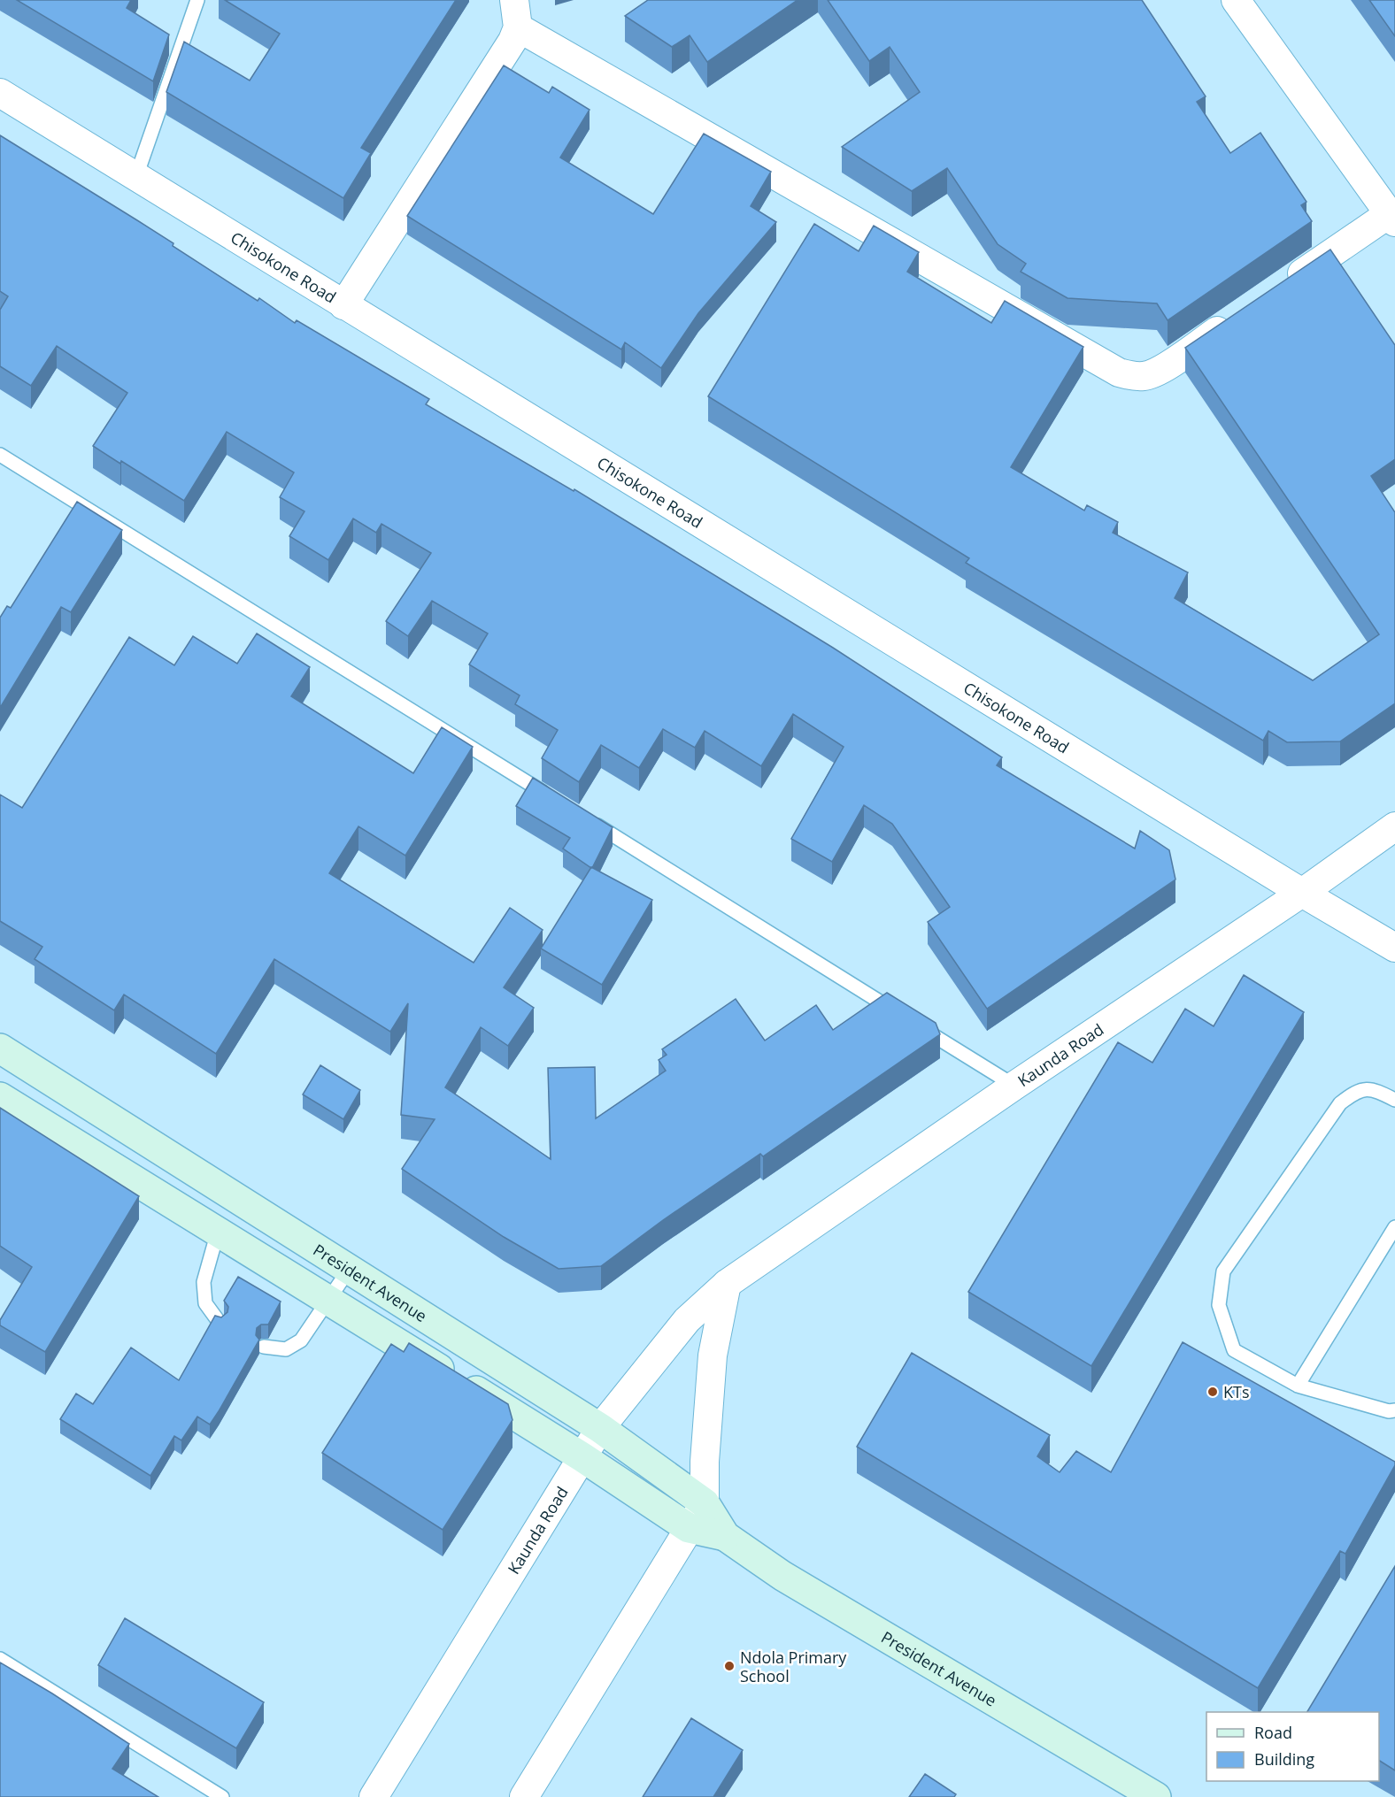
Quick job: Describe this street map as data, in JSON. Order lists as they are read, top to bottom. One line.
{"streets":{"main road":["President Avenue"],"street":["Chisokone Road","Kaunda Road"]},"crossings":[["Chisokone Road","Kaunda Road"],["Kaunda Road","President Avenue"]],"places":["KTs","Ndola Primary School"],"legend":["Road","Building"]}
